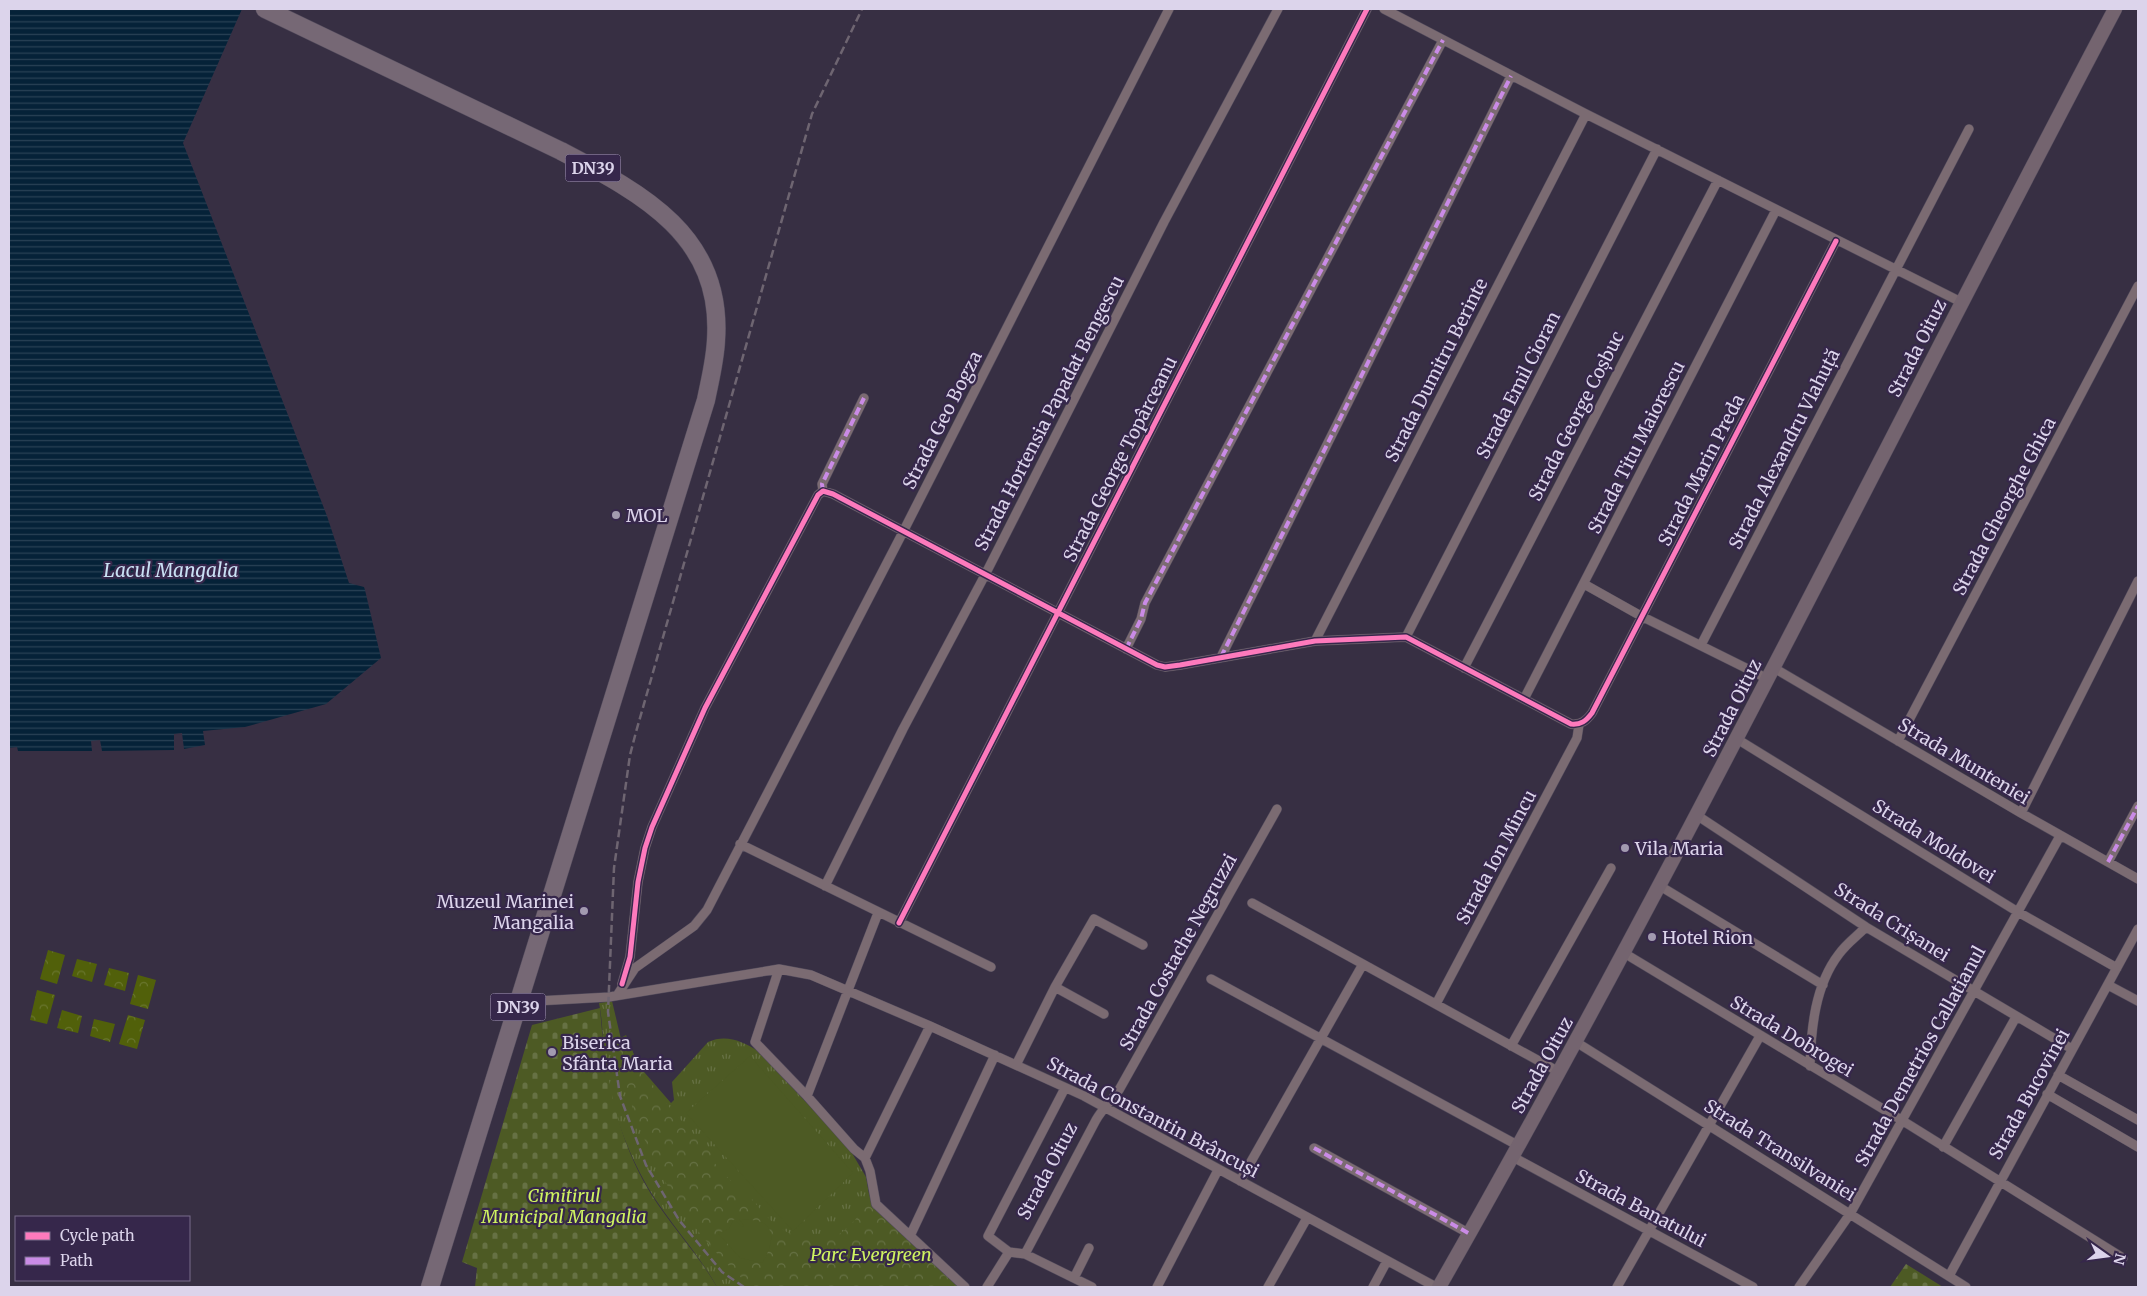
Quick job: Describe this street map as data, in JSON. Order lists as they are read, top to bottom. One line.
{"streets":{"highway":["DN39"],"main road":["Strada Oituz"],"street":["Strada Dumitru Berinte","Strada Emil Cioran","Strada Hortensia Papadat Bengescu","Strada George Coșbuc","Strada Geo Bogza","Strada Titu Maiorescu","Strada Alexandru Vlahuță","Strada George Topârceanu","Strada Marin Preda","Strada Gheorghe Ghica","Strada Munteniei","Strada Moldovei","Strada Ion Mincu","Strada Crișanei","Strada Costache Negruzzi","Strada Dobrogei","Strada Demetrios Callatianul","Strada Bucovinei","Strada Constantin Brâncuși","Strada Transilvaniei","Strada Banatului"]},"crossings":[["DN39","Strada Constantin Brâncuși"],["Strada Oituz","Strada Munteniei"],["Strada Oituz","Strada Moldovei"],["Strada Oituz","Strada Crișanei"],["Strada Oituz","Strada Costache Negruzzi"],["Strada Oituz","Strada Dobrogei"],["Strada Oituz","Strada Constantin Brâncuși"],["Strada Oituz","Strada Transilvaniei"],["Strada Oituz","Strada Banatului"],["Strada Titu Maiorescu","Strada Munteniei"],["Strada Alexandru Vlahuță","Strada Munteniei"],["Strada Marin Preda","Strada Munteniei"],["Strada Marin Preda","Strada Ion Mincu"],["Strada Gheorghe Ghica","Strada Munteniei"],["Strada Munteniei","Strada Demetrios Callatianul"],["Strada Moldovei","Strada Demetrios Callatianul"],["Strada Moldovei","Strada Bucovinei"],["Strada Crișanei","Strada Demetrios Callatianul"],["Strada Crișanei","Strada Bucovinei"],["Strada Costache Negruzzi","Strada Constantin Brâncuși"],["Strada Dobrogei","Strada Demetrios Callatianul"],["Strada Dobrogei","Strada Bucovinei"],["Strada Demetrios Callatianul","Strada Transilvaniei"],["Strada Bucovinei","Strada Transilvaniei"]],"water":["Lacul Mangalia"],"parks":["Cimitirul Municipal Mangalia","Parc Evergreen"],"places":["MOL","Vila Maria","Muzeul Marinei Mangalia","Hotel Rion","Biserica Sfânta Maria"],"legend":["Cycle path","Path"],"north":"right"}
